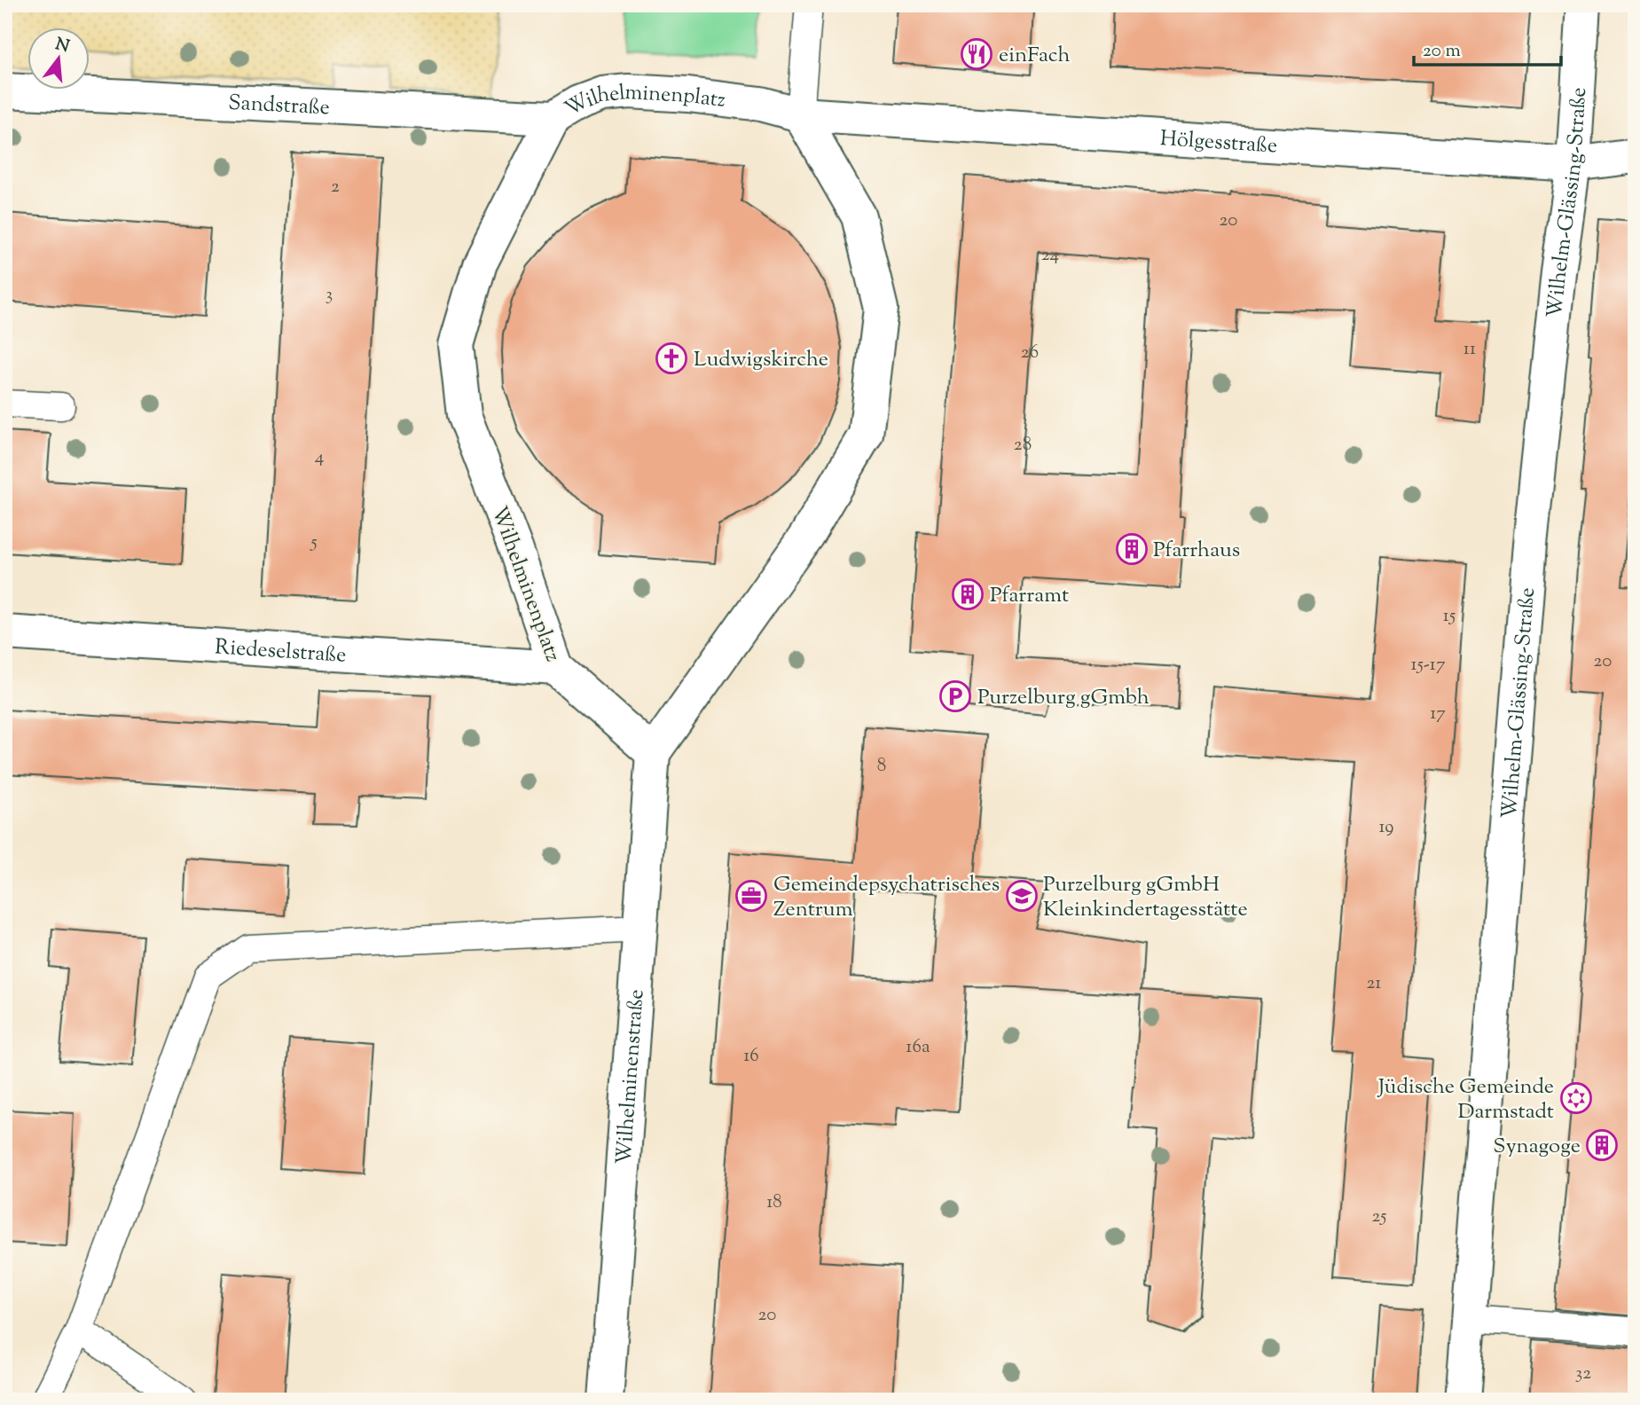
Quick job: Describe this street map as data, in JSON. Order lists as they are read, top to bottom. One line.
{"streets":{"street":["Sandstraße","Wilhelminenplatz","Hölgesstraße","Wilhelm-Glässing-Straße","Riedeselstraße","Wilhelminenstraße"]},"crossings":[["Sandstraße","Wilhelminenplatz"],["Wilhelminenplatz","Hölgesstraße"],["Wilhelminenplatz","Riedeselstraße"],["Wilhelminenplatz","Wilhelminenstraße"],["Hölgesstraße","Wilhelm-Glässing-Straße"]],"places":{"restaurant":["einFach"],"church":["Ludwigskirche"],"building":["Pfarrhaus","Pfarramt","Synagoge"],"parking":["Purzelburg gGmbh"],"office":["Gemeindepsychatrisches Zentrum"],"school or university":["Purzelburg gGmbH Kleinkindertagesstätte"],"synagogue":["Jüdische Gemeinde Darmstadt"]},"house_numbers":["2","20","24","3","11","26","28","4","5","15","20","15-17","17","8","19","21","16a","16","18","25","20","32"],"scale_bar":"20 m","north":"top"}
